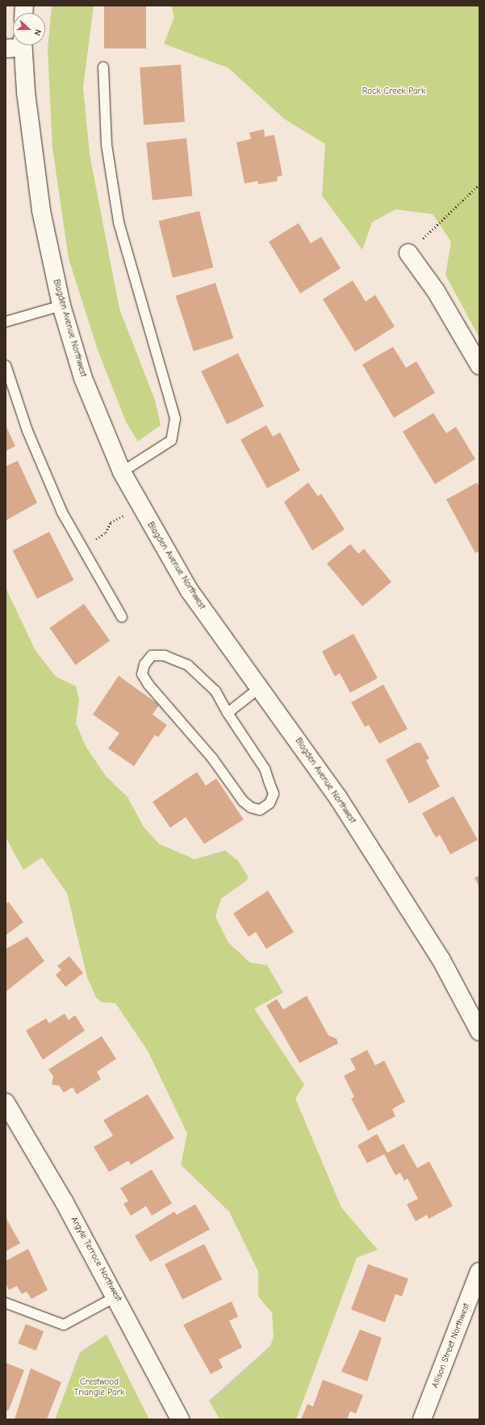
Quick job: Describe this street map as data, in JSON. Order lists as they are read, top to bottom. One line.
{"streets":{"main road":["Blagden Avenue Northwest","Argyle Terrace Northwest","Allison Street Northwest"]},"parks":["Rock Creek Park","Crestwood Triangle Park"],"north":"right"}
